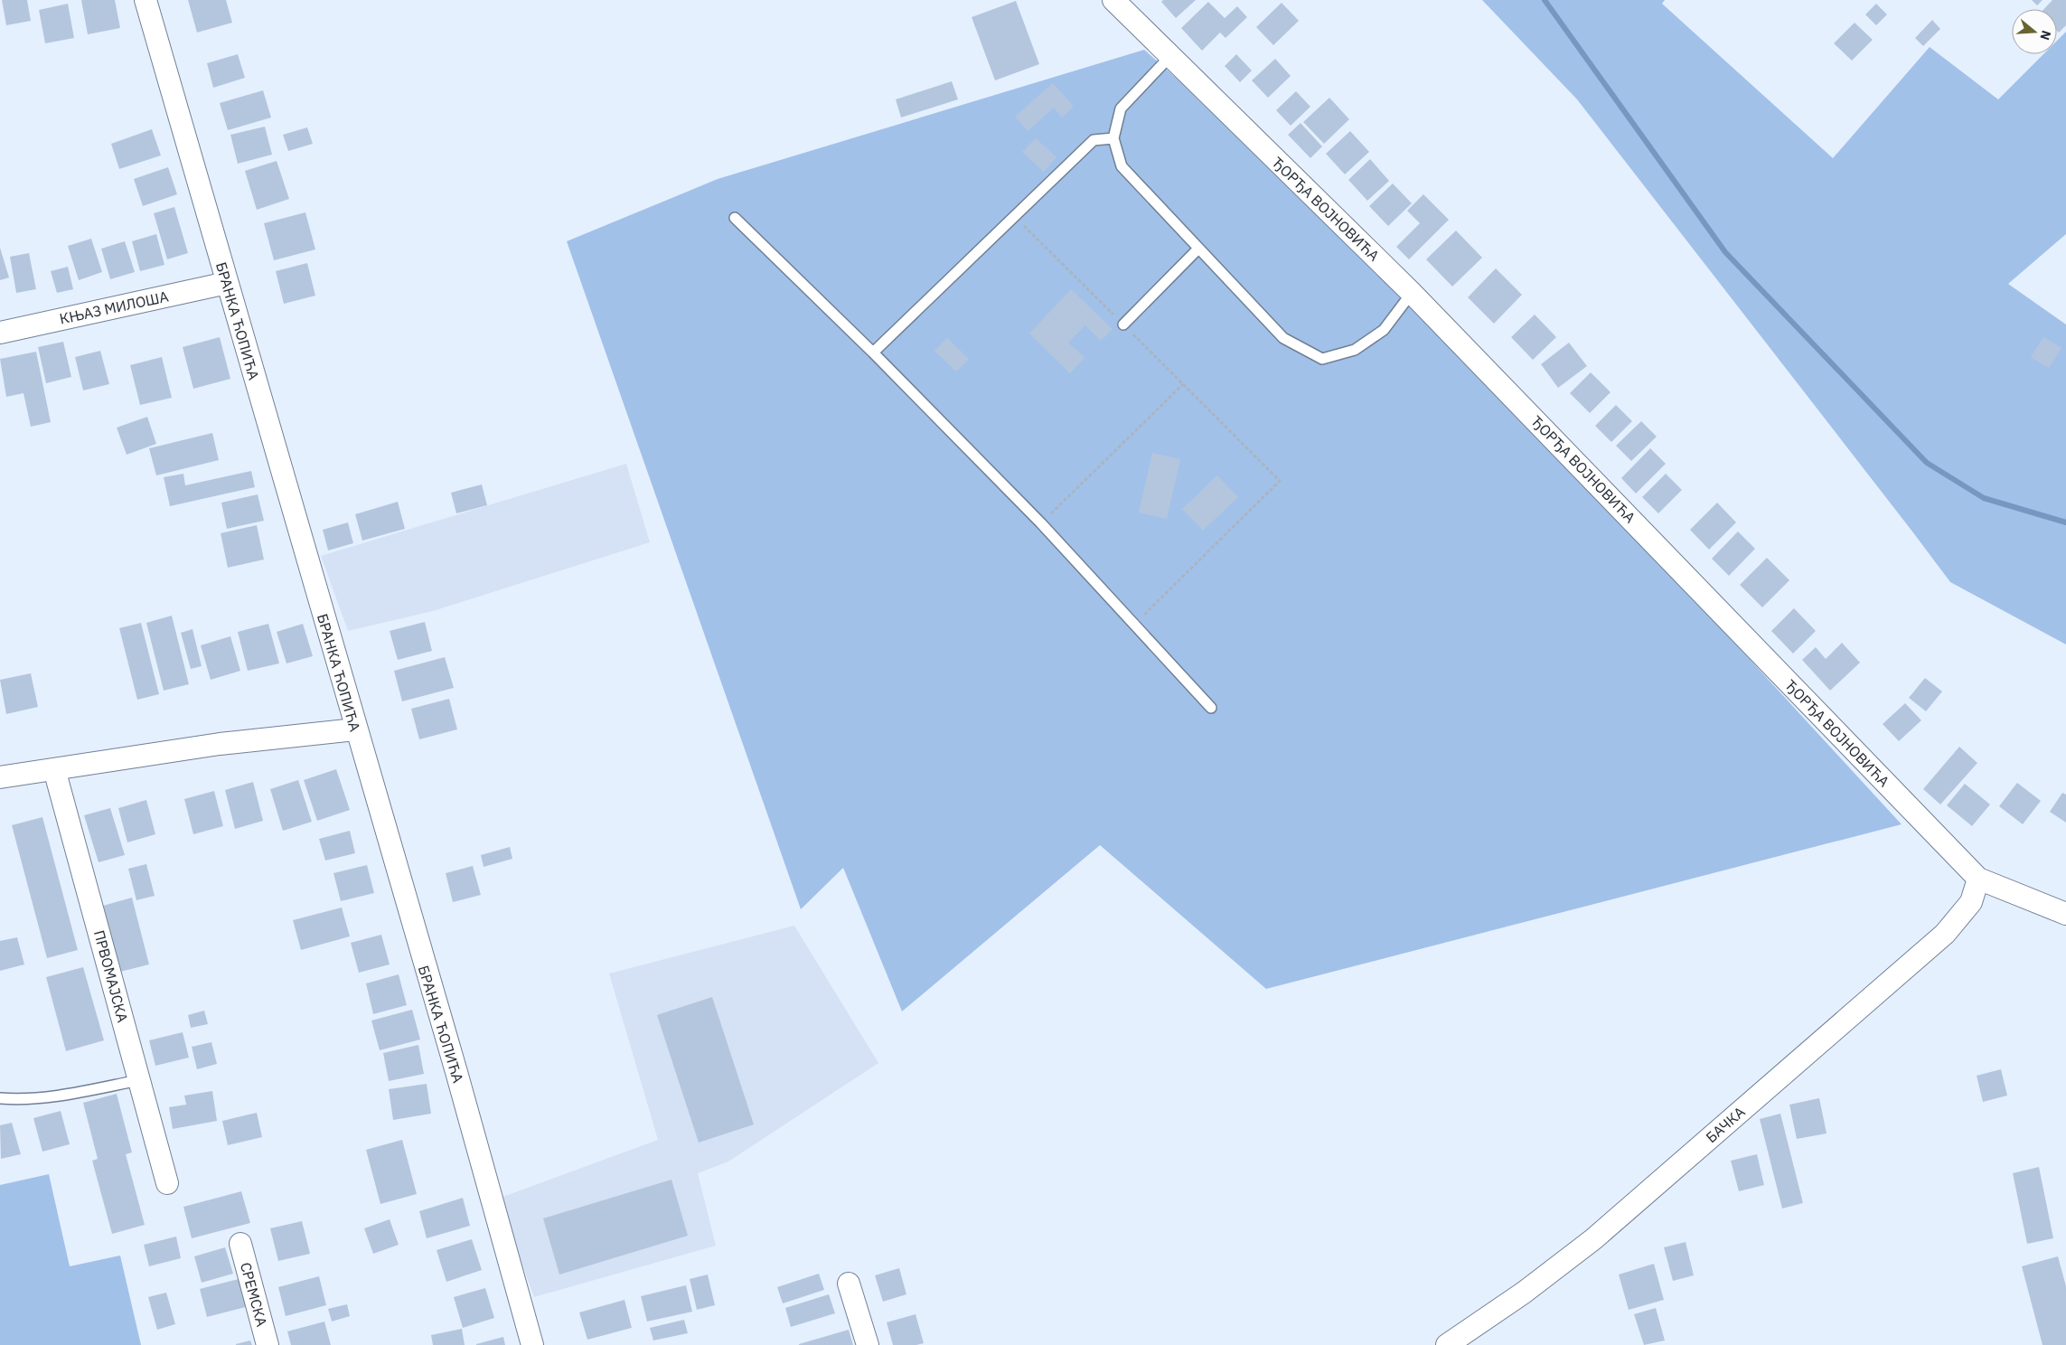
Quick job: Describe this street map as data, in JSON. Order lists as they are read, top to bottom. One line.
{"streets":{"street":["ЂОРЂА ВОЈНОВИЋА","КЊАЗ МИЛОША","БРАНКА ЋОПИЋА","ПРВОМАЈСКА","БАЧКА","СРЕМСКА"]},"crossings":[["ЂОРЂА ВОЈНОВИЋА","БАЧКА"],["КЊАЗ МИЛОША","БРАНКА ЋОПИЋА"]],"north":"right"}
